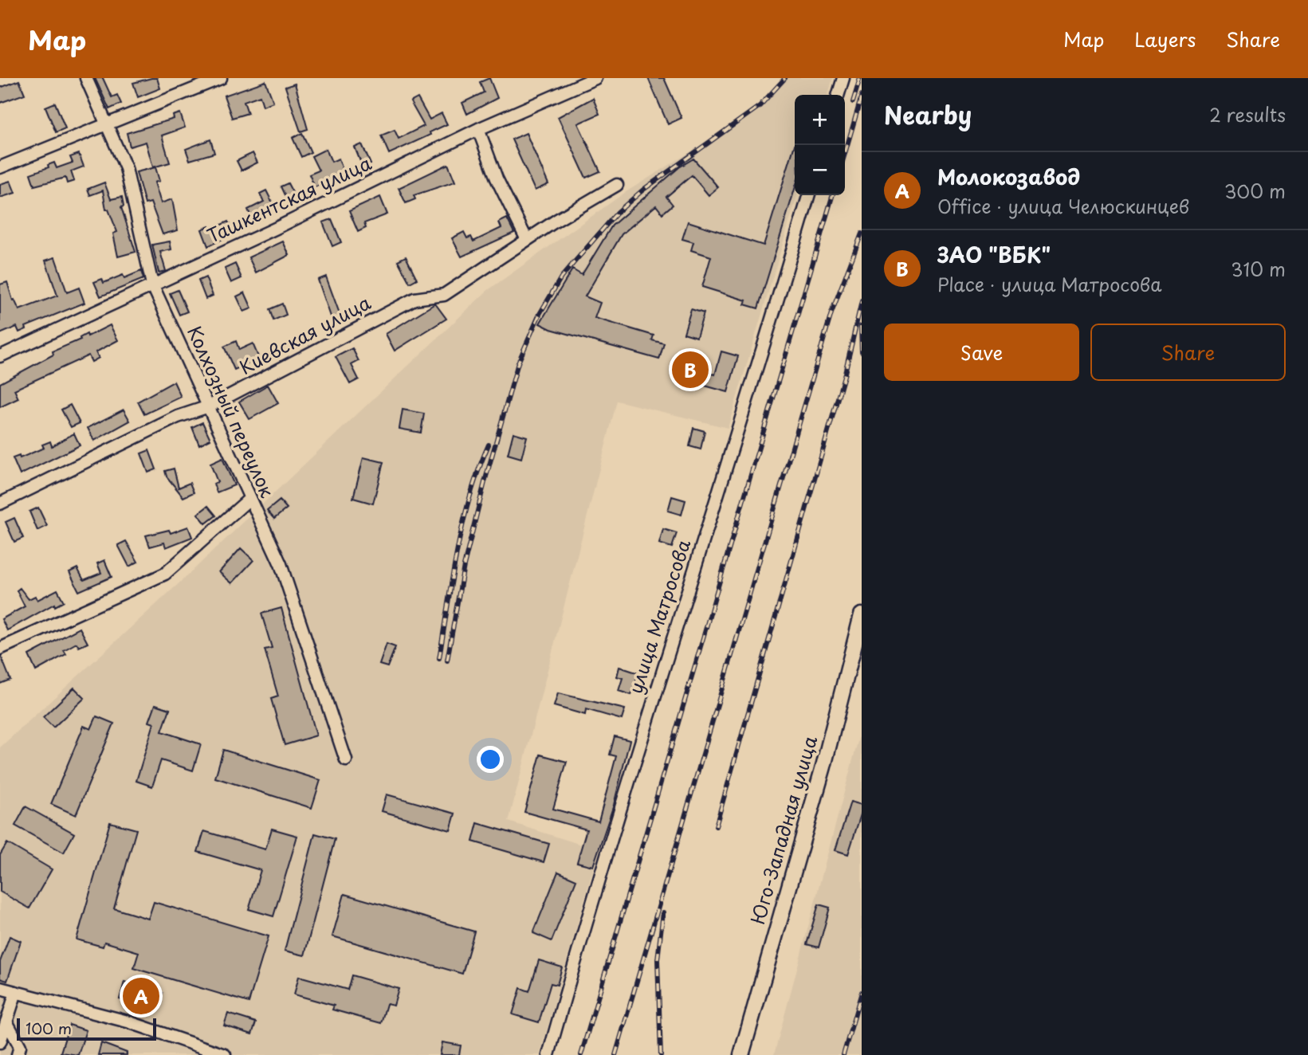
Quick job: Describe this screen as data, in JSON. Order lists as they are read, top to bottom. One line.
{"streets":{"main road":["Юго-Западная улица"],"street":["Ташкентская улица","Киевская улица","Колхозный переулок","улица Матросова"]},"crossings":[["Ташкентская улица","Колхозный переулок"],["Киевская улица","Колхозный переулок"]],"scale_bar":"100 m","page":{"header":"Map","nav":["Map","Layers","Share"],"heading":["Nearby","2 results"],"map_buttons":["+","−"],"list":[{"mark":"A","name":"Молокозавод","note":"Office · улица Челюскинцев","value":"300 m"},{"mark":"B","name":"ЗАО \"ВБК\"","note":"Place · улица Матросова","value":"310 m"}],"buttons":["Save","Share"],"pins":["B","A"],"scale":"100 m"}}
